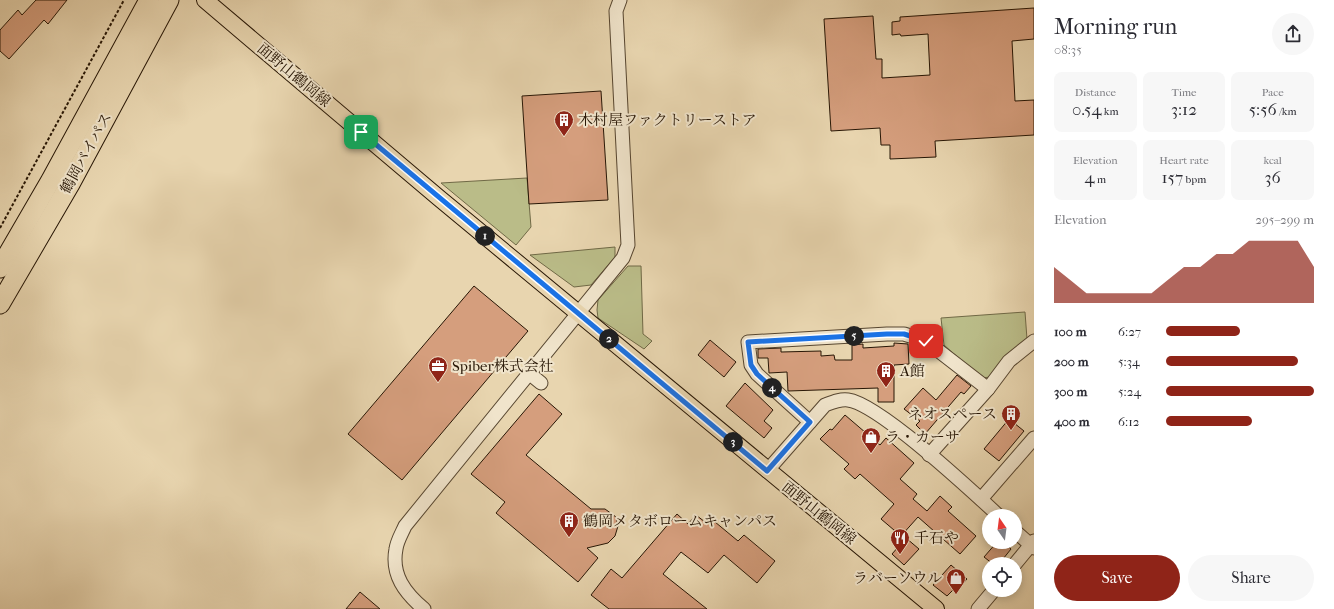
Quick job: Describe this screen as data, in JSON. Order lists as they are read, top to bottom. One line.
{"streets":{"highway":["鶴岡バイパス"],"main road":["面野山鶴岡線"]},"places":{"building":["木村屋ファクトリーストア","A館","ネオスペース","鶴岡メタボロームキャンパス"],"office":["Spiber株式会社"],"shop":["ラ・カーサ","ラバーソウル"],"restaurant":["千石や"]},"north":"top","page":{"heading":["Morning run","08:35"],"stats":[["Distance","0.54 km"],["Time","3:12"],["Pace","5:56 /km"],["Elevation","4 m"],["Heart rate","157 bpm"],["kcal","36"]],"chart":["Elevation","295–299 m"],"pins":["1","5","2","4","3"],"list":[{"name":"100 m","note":"6:27"},{"name":"200 m","note":"5:34"},{"name":"300 m","note":"5:24"},{"name":"400 m","note":"6:12"}],"buttons":["Save","Share"]}}
